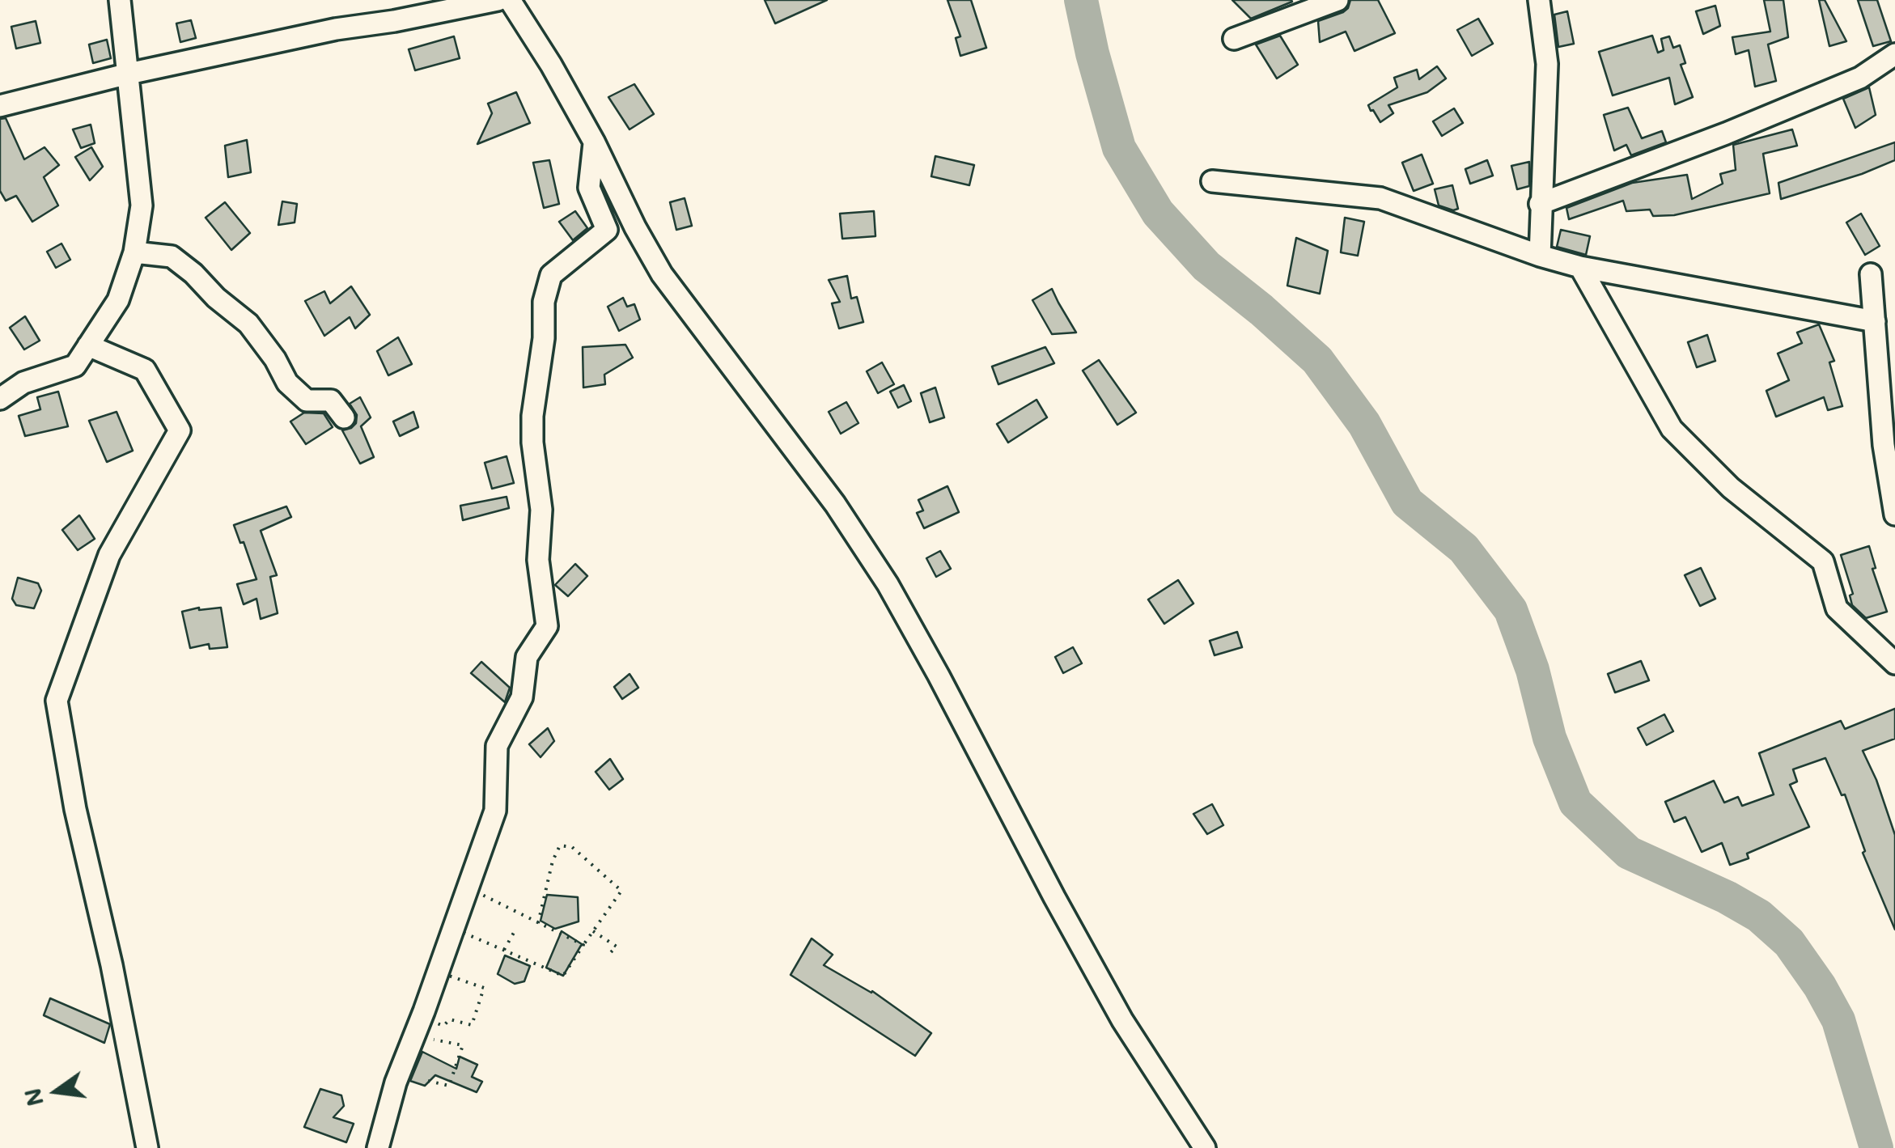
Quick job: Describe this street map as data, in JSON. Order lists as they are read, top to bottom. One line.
{"north":"left"}
